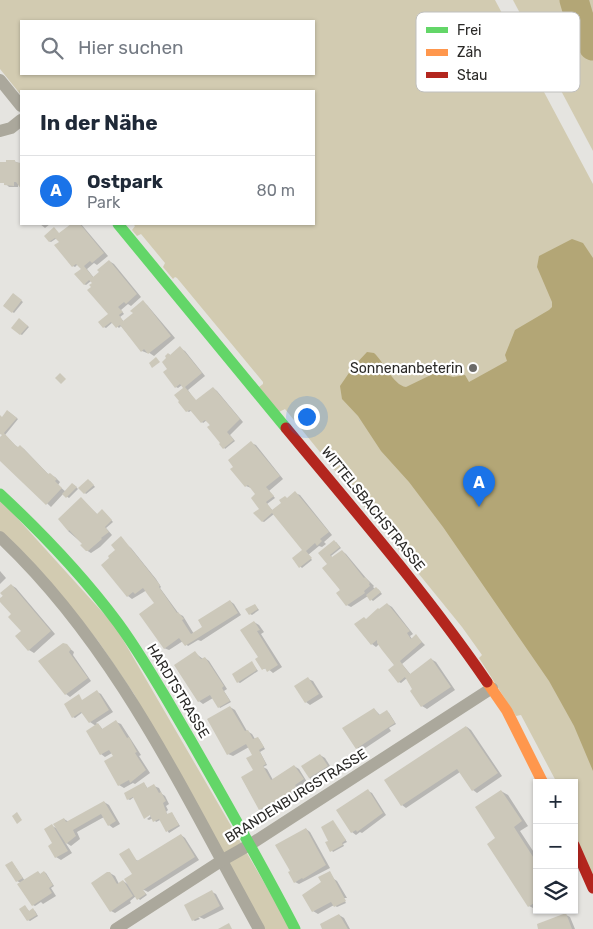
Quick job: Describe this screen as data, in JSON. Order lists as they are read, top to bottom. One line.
{"streets":{"street":["WITTELSBACHSTRASSE","HARDTSTRASSE","BRANDENBURGSTRASSE"]},"crossings":[["WITTELSBACHSTRASSE","BRANDENBURGSTRASSE"],["HARDTSTRASSE","BRANDENBURGSTRASSE"]],"places":["Sonnenanbeterin"],"legend":["Frei","Zäh","Stau"],"page":{"search":"Hier suchen","heading":"In der Nähe","list":[{"mark":"A","name":"Ostpark","note":"Park","value":"80 m"}],"pins":"A","map_buttons":["+","−"]}}
